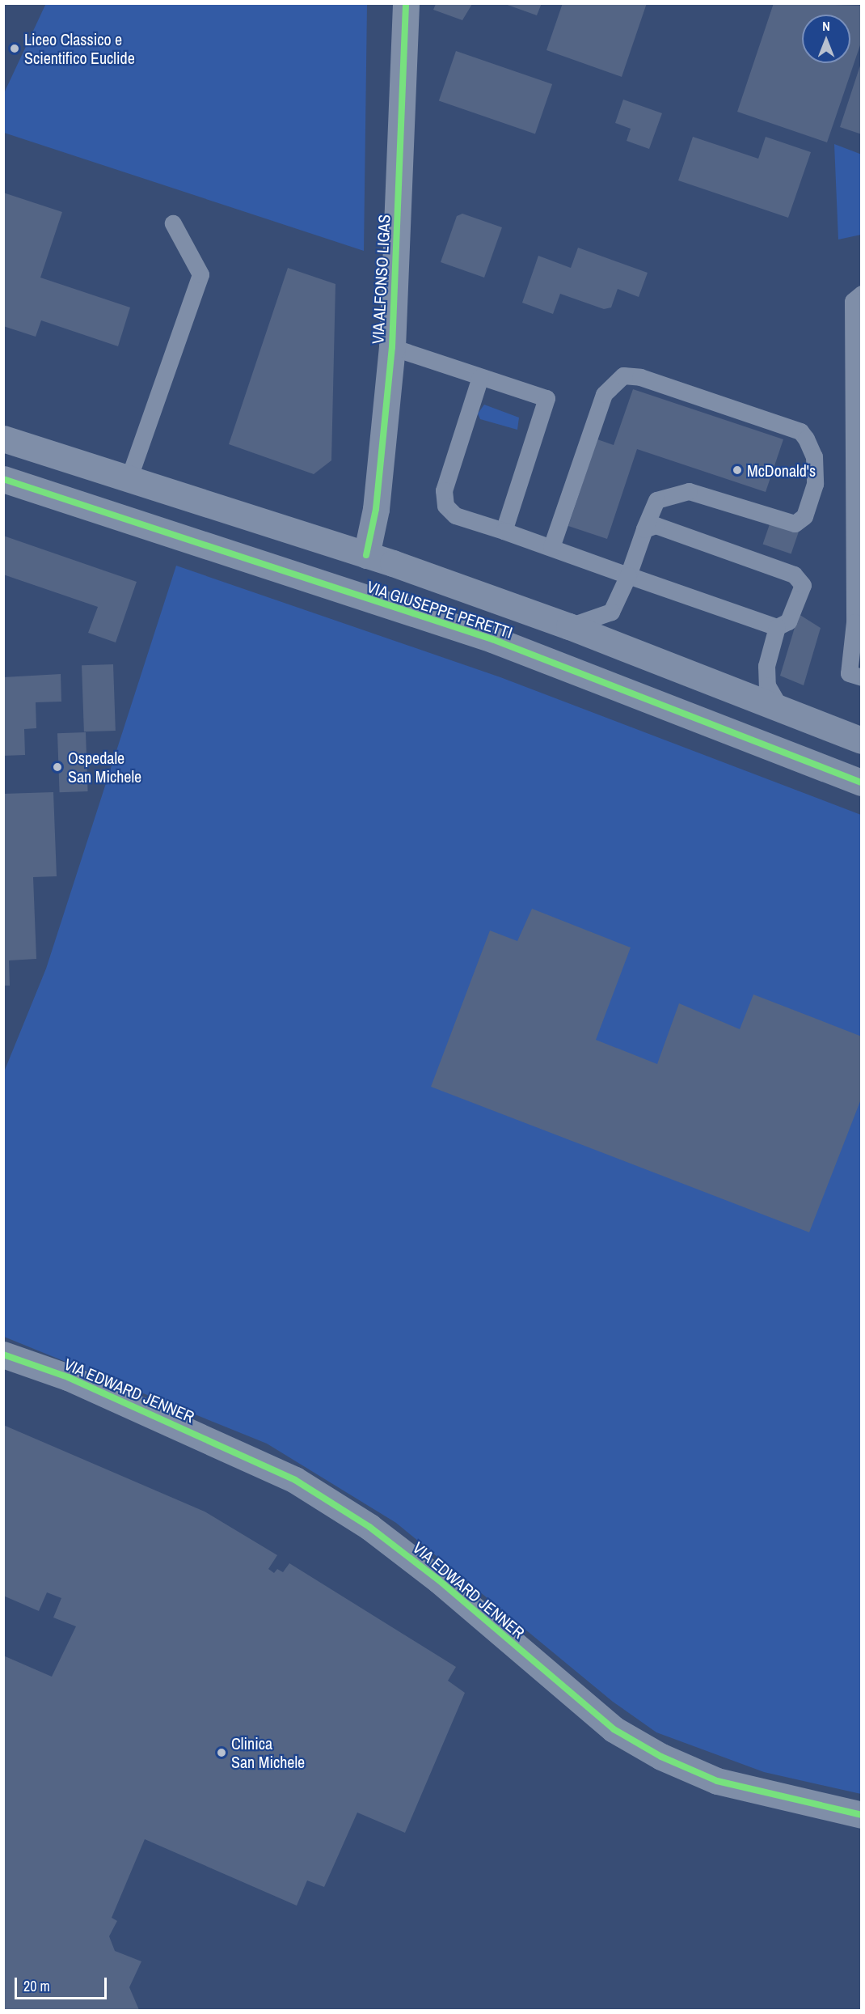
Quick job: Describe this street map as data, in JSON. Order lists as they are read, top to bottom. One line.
{"streets":{"street":["VIA ALFONSO LIGAS","VIA GIUSEPPE PERETTI","VIA EDWARD JENNER"]},"crossings":[["VIA ALFONSO LIGAS","VIA GIUSEPPE PERETTI"]],"places":["Liceo Classico e Scientifico Euclide","McDonald's","Ospedale San Michele","Clinica San Michele"],"scale_bar":"20 m","north":"top"}
